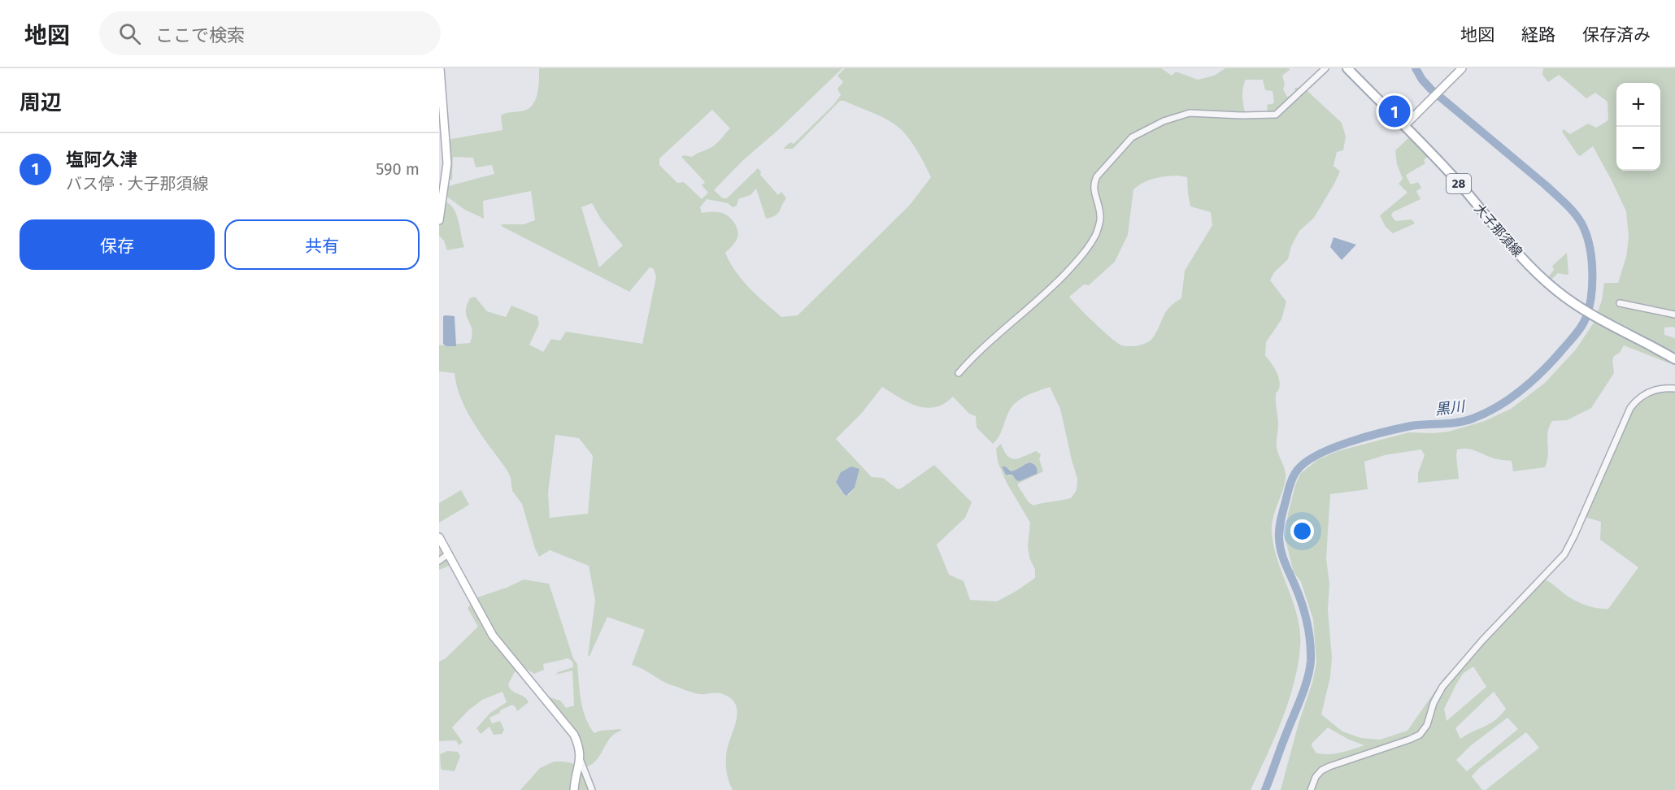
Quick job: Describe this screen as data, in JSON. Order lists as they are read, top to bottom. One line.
{"streets":{"main road":["28","大子那須線"]},"water":["黒川"],"page":{"header":"地図","search":"ここで検索","nav":["地図","経路","保存済み"],"heading":"周辺","map_buttons":["+","−"],"pins":"1","list":[{"mark":"1","name":"塩阿久津","note":"バス停 · 大子那須線","value":"590 m"}],"buttons":["保存","共有"]}}
